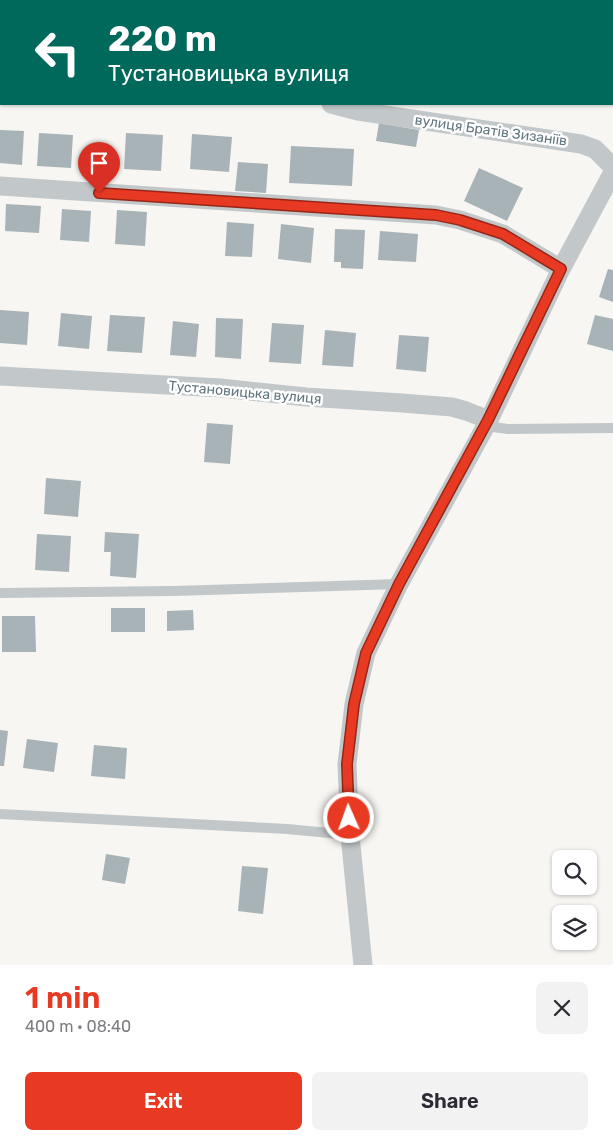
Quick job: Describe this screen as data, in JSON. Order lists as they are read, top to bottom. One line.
{"streets":{"street":["вулиця Братів Зизаніїв","Тустановицька вулиця"]},"page":{"turn":["220 m","Тустановицька вулиця"],"heading":["1 min","400 m · 08:40"],"buttons":["Exit","Share"]}}
